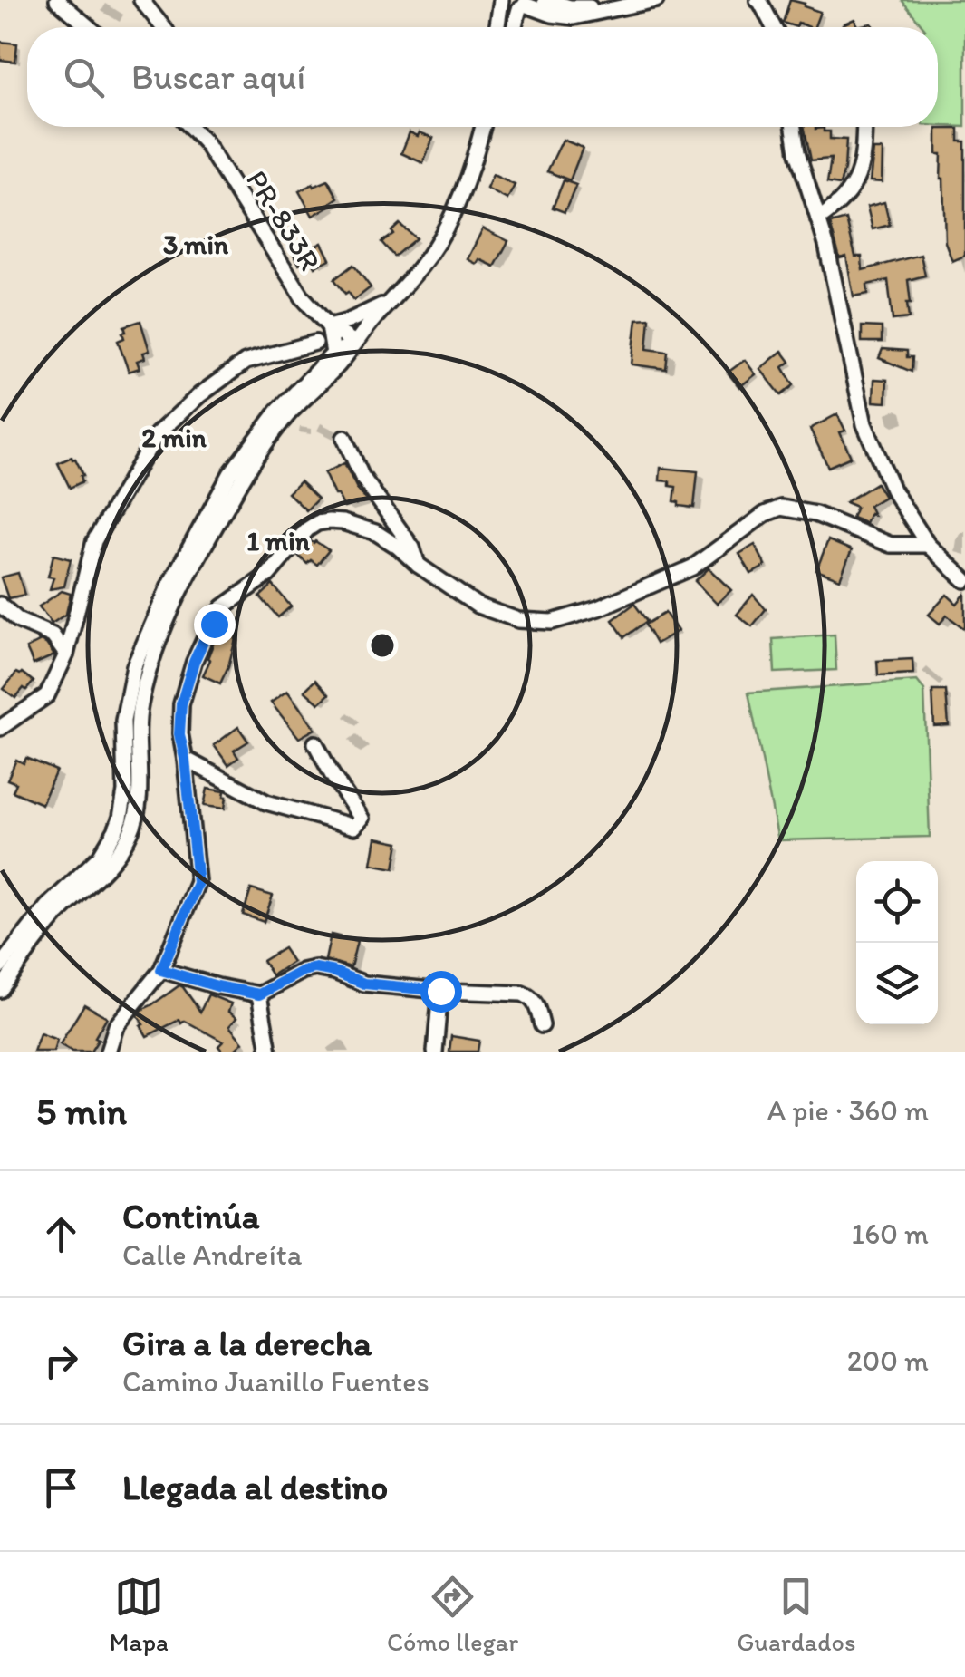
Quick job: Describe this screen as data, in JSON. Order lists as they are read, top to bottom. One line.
{"streets":{"street":["PR-833R"]},"page":{"search":"Buscar aquí","heading":["5 min","A pie · 360 m"],"list":[["Continúa","Calle Andreíta","160 m"],["Gira a la derecha","Camino Juanillo Fuentes","200 m"],"Llegada al destino"],"nav":["Mapa","Cómo llegar","Guardados"]},"rings":["3 min","2 min","1 min"]}
